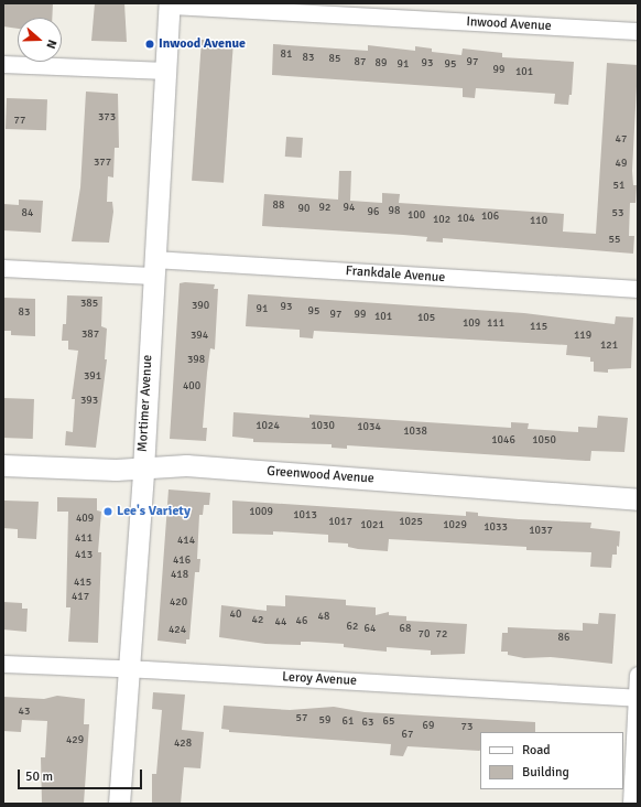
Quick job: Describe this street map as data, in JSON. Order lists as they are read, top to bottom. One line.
{"streets":{"street":["Inwood Avenue","Frankdale Avenue","Mortimer Avenue","Greenwood Avenue","Leroy Avenue"]},"crossings":[["Inwood Avenue","Mortimer Avenue"],["Frankdale Avenue","Mortimer Avenue"],["Mortimer Avenue","Greenwood Avenue"],["Mortimer Avenue","Leroy Avenue"]],"places":["Inwood Avenue","Lee's Variety"],"house_numbers":["81","83","85","87","97","89","93","91","95","99","101","373","77","47","377","49","51","88","92","94","90","98","96","84","53","100","106","104","102","110","55","385","390","93","91","95","83","97","99","101","105","109","111","115","387","394","119","121","398","391","400","393","1024","1030","1034","1038","1046","1050","1009","1013","409","1017","1025","1021","1029","1033","1037","411","414","413","416","418","415","417","420","40","48","42","46","44","62","64","68","424","70","72","86","43","57","59","61","65","63","69","73","67","429","428"],"legend":["Road","Building"],"scale_bar":"50 m","north":"right"}
